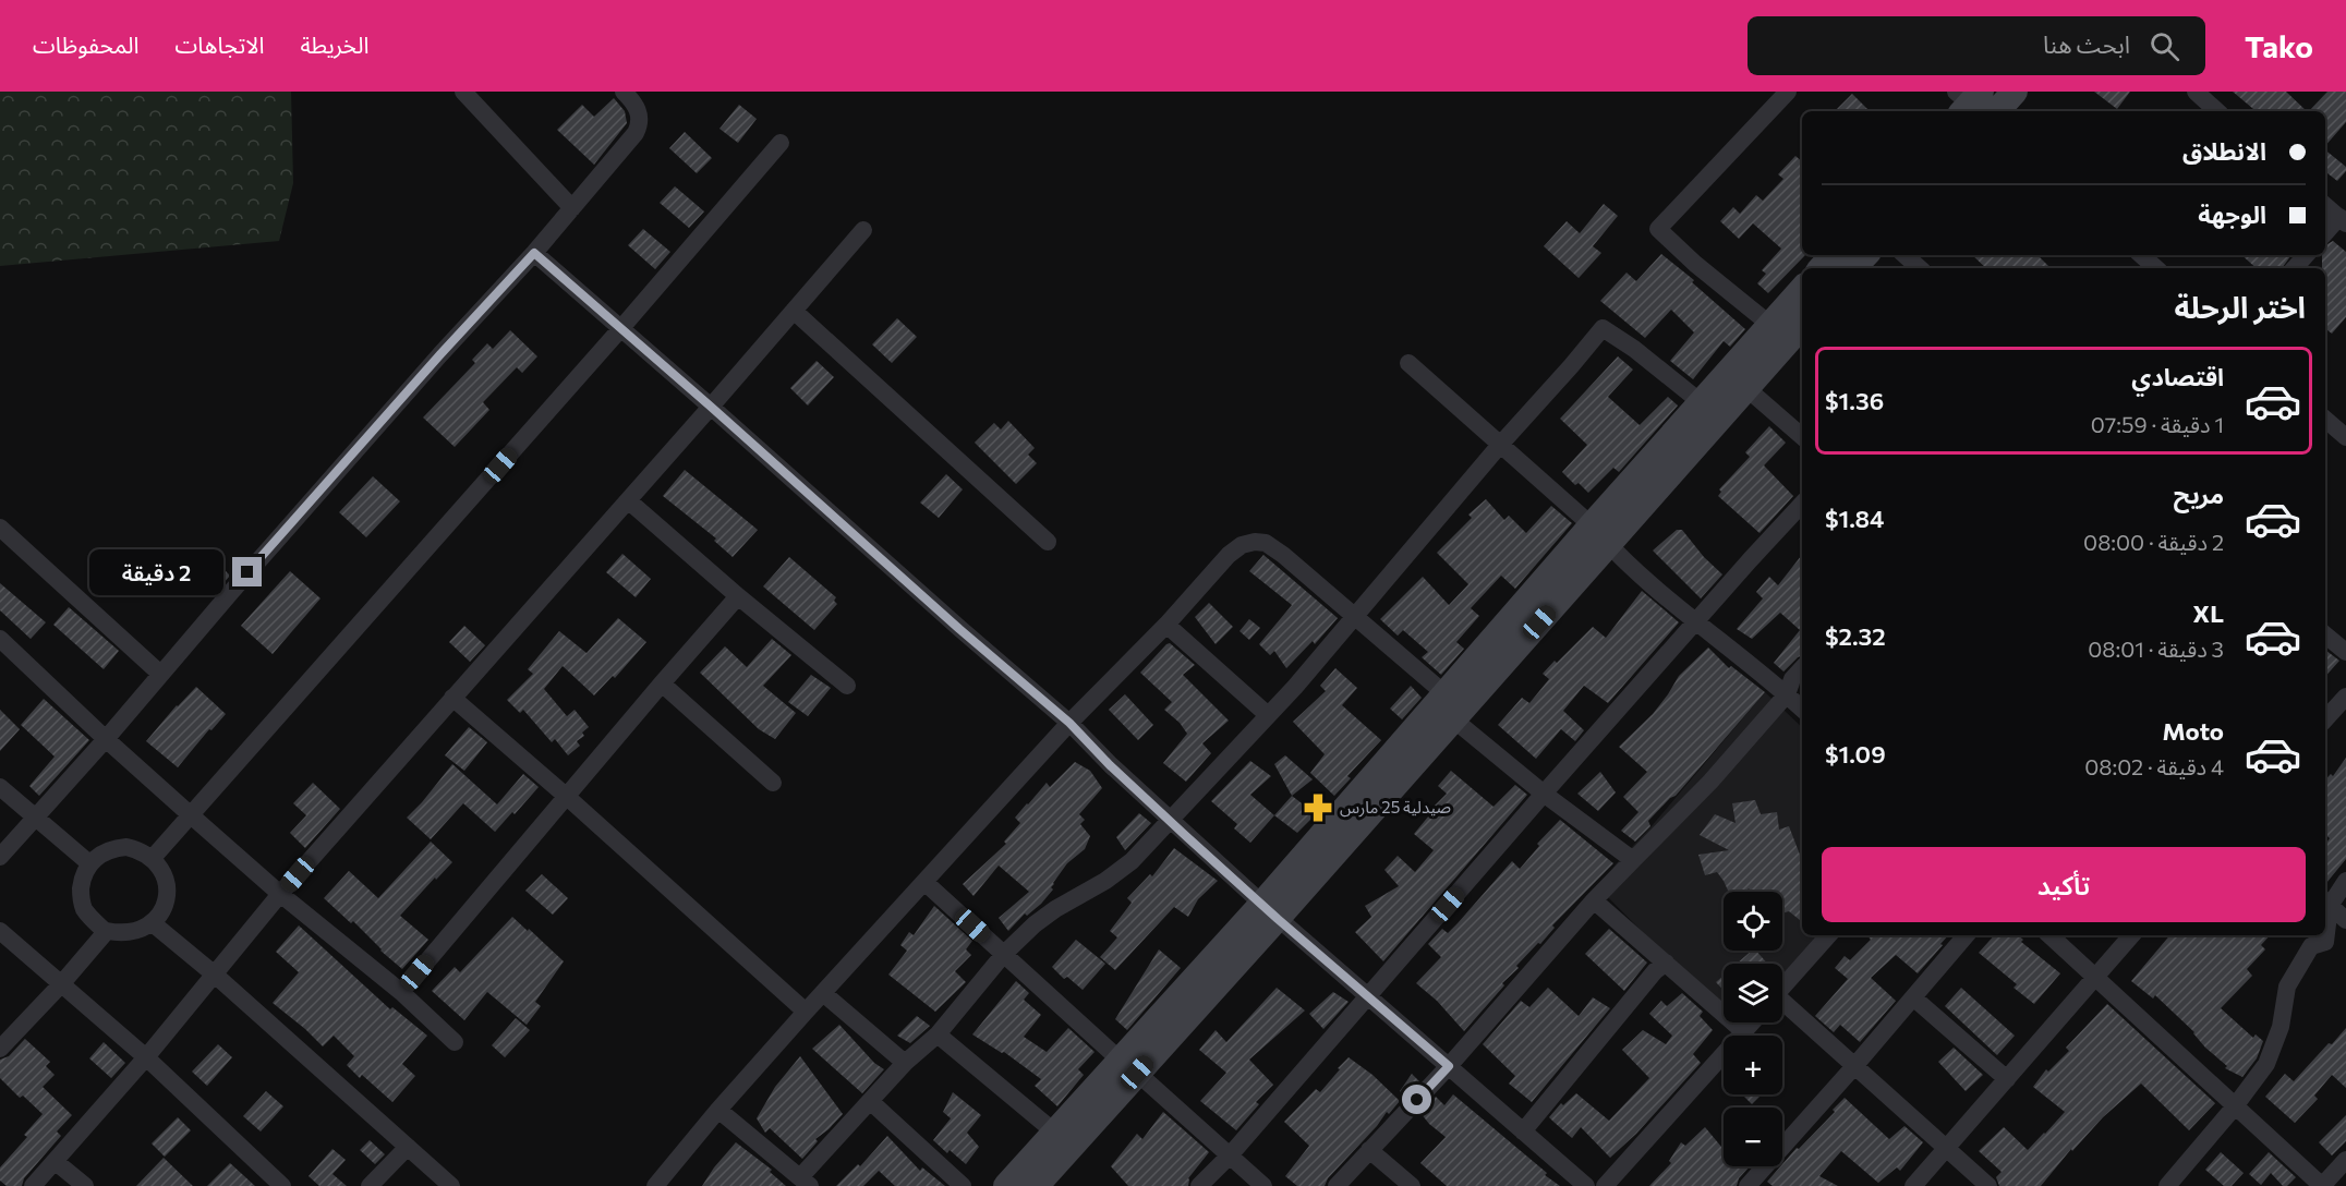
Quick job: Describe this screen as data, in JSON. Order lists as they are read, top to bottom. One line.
{"places":{"pharmacy":["صيدلية 25 مارس"]},"page":{"header":"Tako","search":"ابحث هنا","nav":["الخريطة","الاتجاهات","المحفوظات"],"banner":["الانطلاق","الوجهة"],"heading":"اختر الرحلة","list":[{"name":"اقتصادي","note":"1 دقيقة · 07:59","value":"$1.36"},{"name":"مريح","note":"2 دقيقة · 08:00","value":"$1.84"},{"name":"XL","note":"3 دقيقة · 08:01","value":"$2.32"},{"name":"Moto","note":"4 دقيقة · 08:02","value":"$1.09"}],"bubble":"2 دقيقة","buttons":"تأكيد","map_buttons":["+","−"]}}
